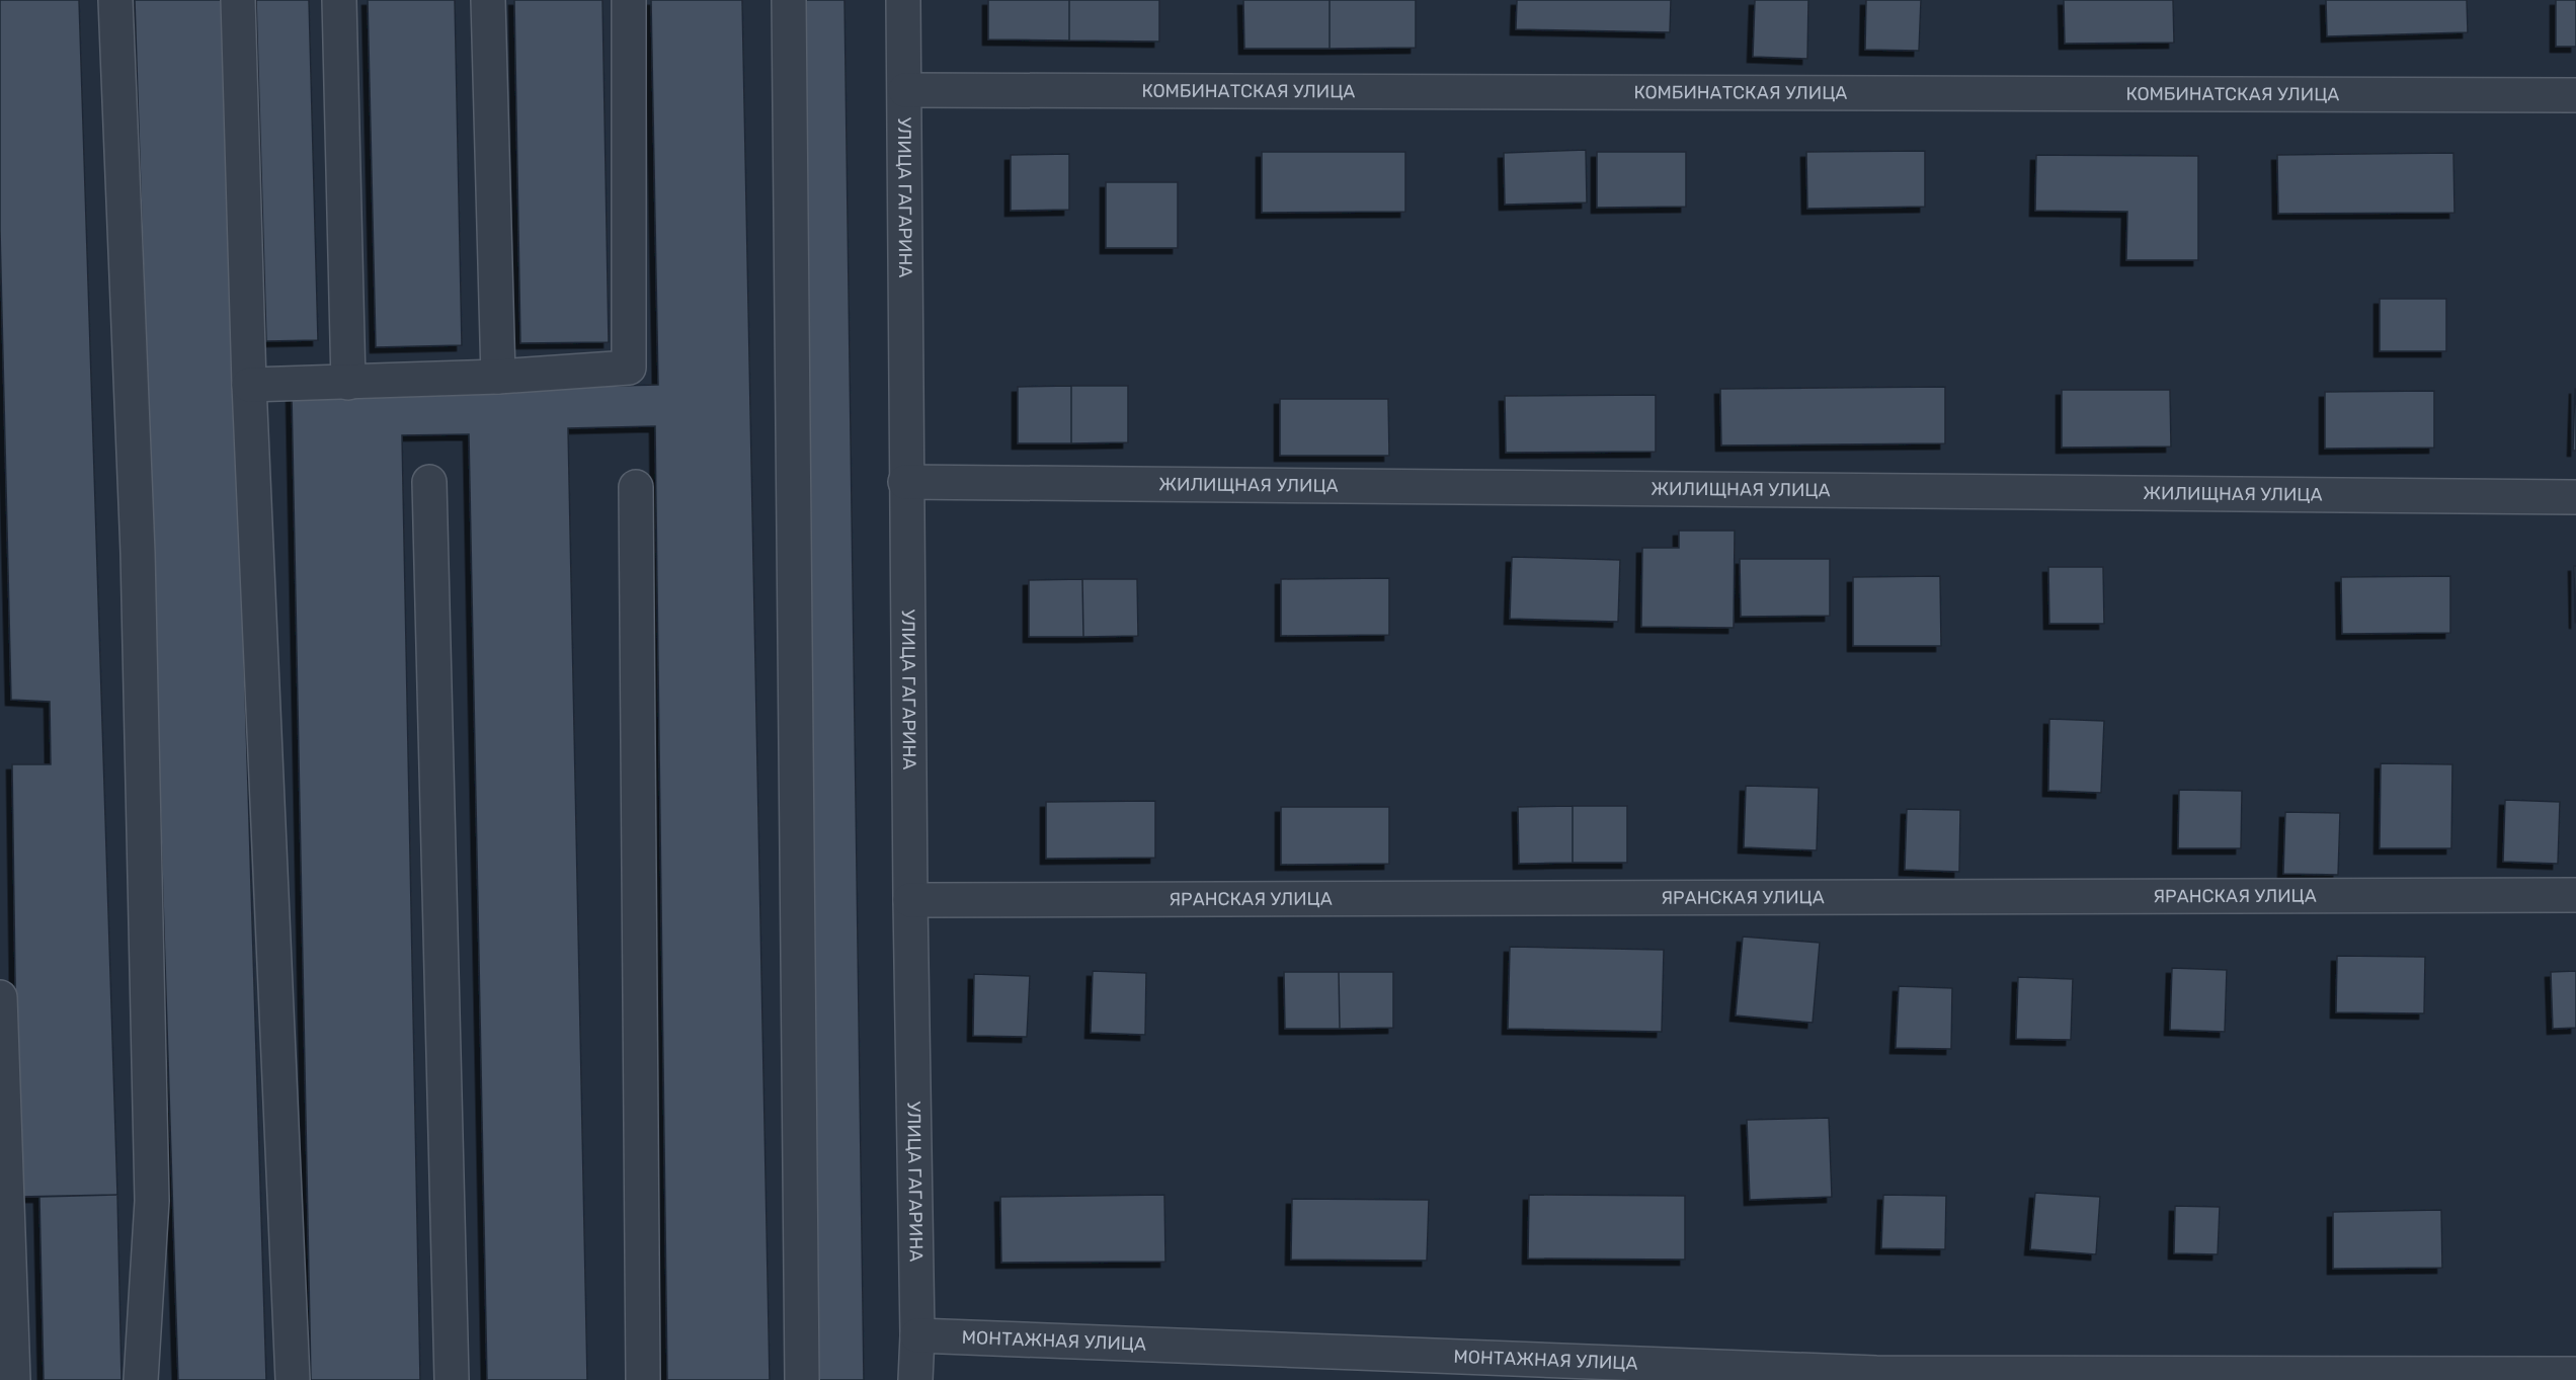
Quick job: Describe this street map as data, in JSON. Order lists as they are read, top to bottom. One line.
{"streets":{"street":["КОМБИНАТСКАЯ УЛИЦА","УЛИЦА ГАГАРИНА","ЖИЛИЩНАЯ УЛИЦА","ЯРАНСКАЯ УЛИЦА","МОНТАЖНАЯ УЛИЦА"]},"crossings":[["КОМБИНАТСКАЯ УЛИЦА","УЛИЦА ГАГАРИНА"],["УЛИЦА ГАГАРИНА","ЖИЛИЩНАЯ УЛИЦА"],["УЛИЦА ГАГАРИНА","ЯРАНСКАЯ УЛИЦА"],["УЛИЦА ГАГАРИНА","МОНТАЖНАЯ УЛИЦА"]]}
